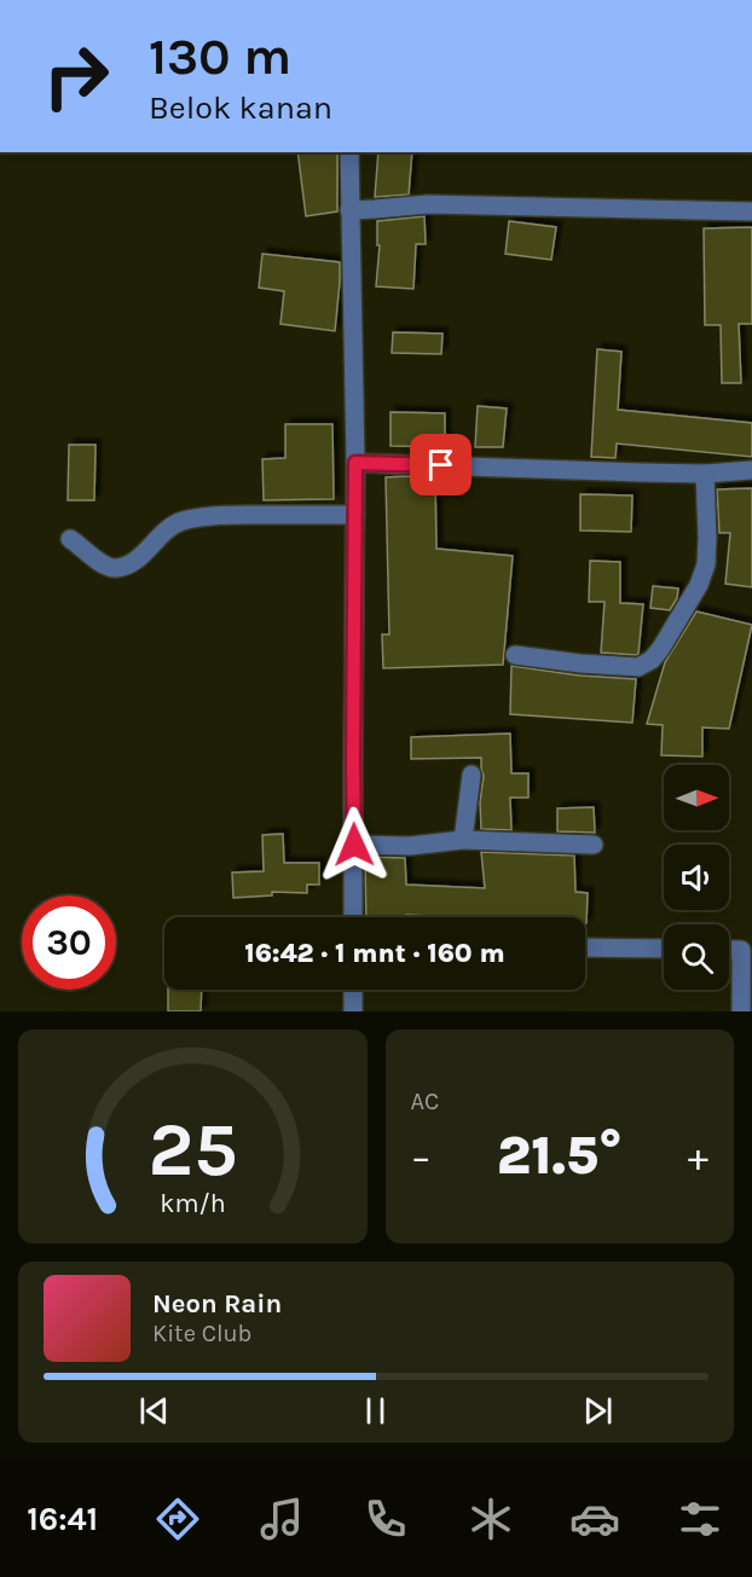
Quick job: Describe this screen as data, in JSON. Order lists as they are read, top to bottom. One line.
{"north":"right","page":{"turn":["130 m","Belok kanan"],"limit":"30","trip":"16:42 · 1 mnt · 160 m","tile":"AC","heat":["−","21.5°","+"],"song":["Neon Rain","Kite Club"],"tabs":"16:41","gauge":["25","km/h"]}}
